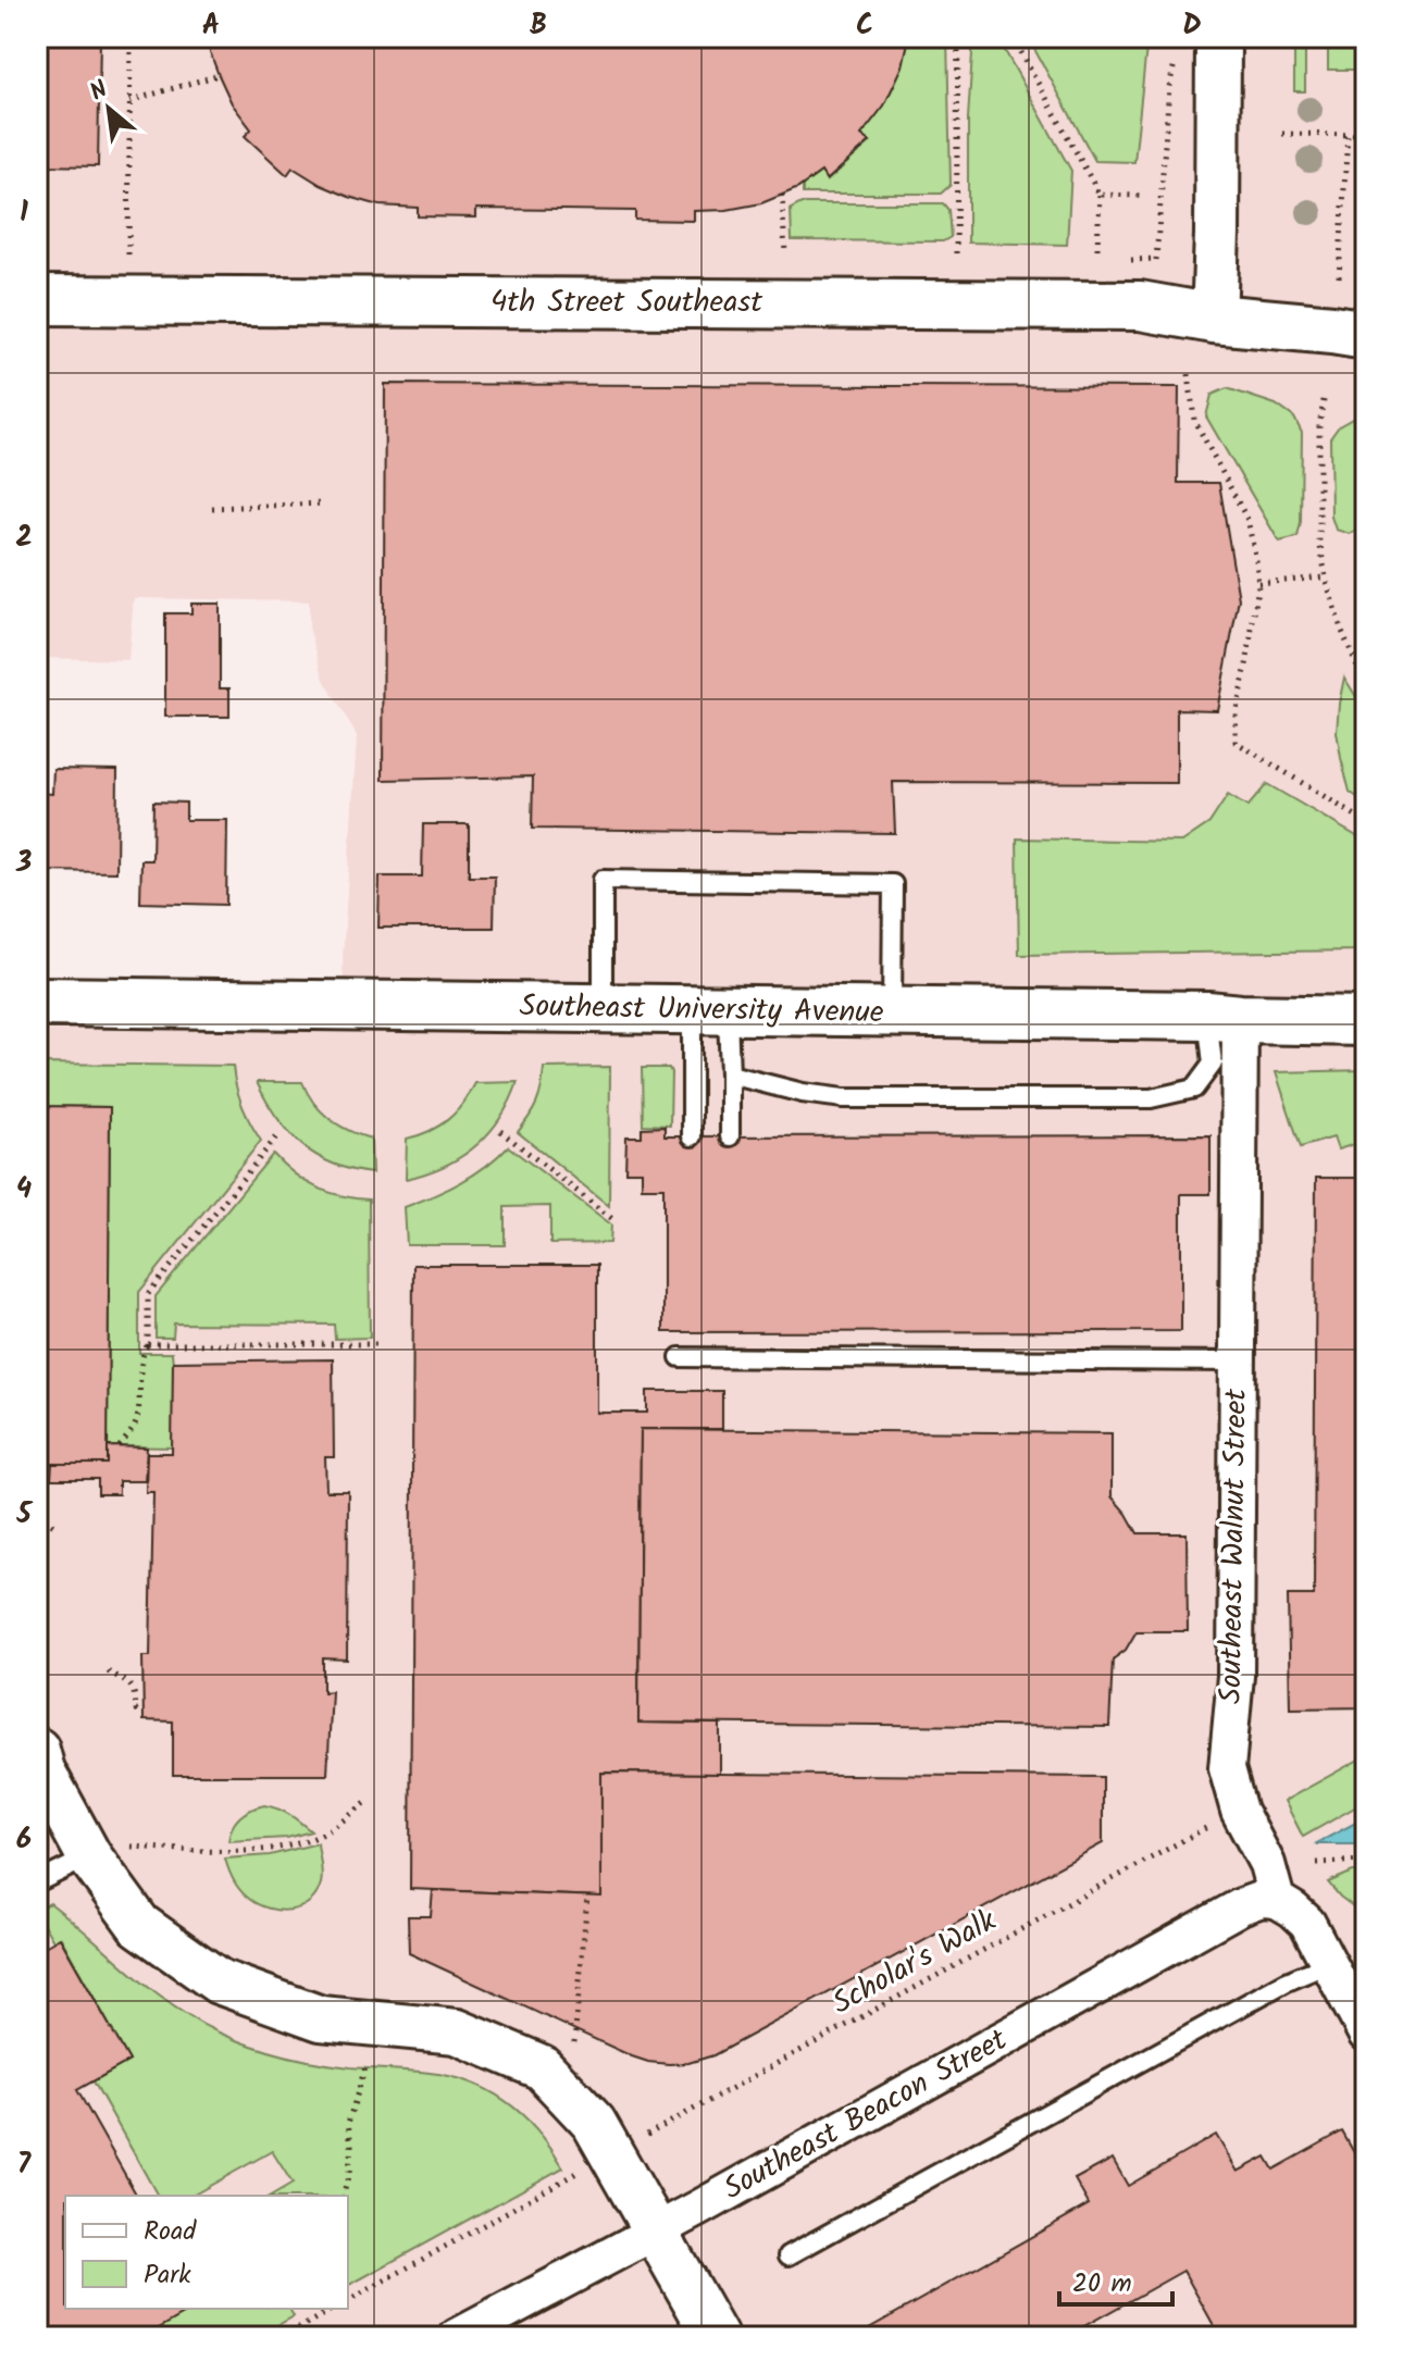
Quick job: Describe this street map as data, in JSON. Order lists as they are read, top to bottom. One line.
{"streets":{"main road":["4th Street Southeast","Southeast University Avenue"],"street":["Southeast Walnut Street","Southeast Beacon Street"],"path":["Scholar's Walk"]},"crossings":[["Southeast University Avenue","Southeast Walnut Street"],["Southeast Walnut Street","Southeast Beacon Street"]],"legend":["Road","Park"],"scale_bar":"20 m","north":"top left","grid":{"columns":["A","B","C","D"],"rows":["1","2","3","4","5","6","7"]}}
